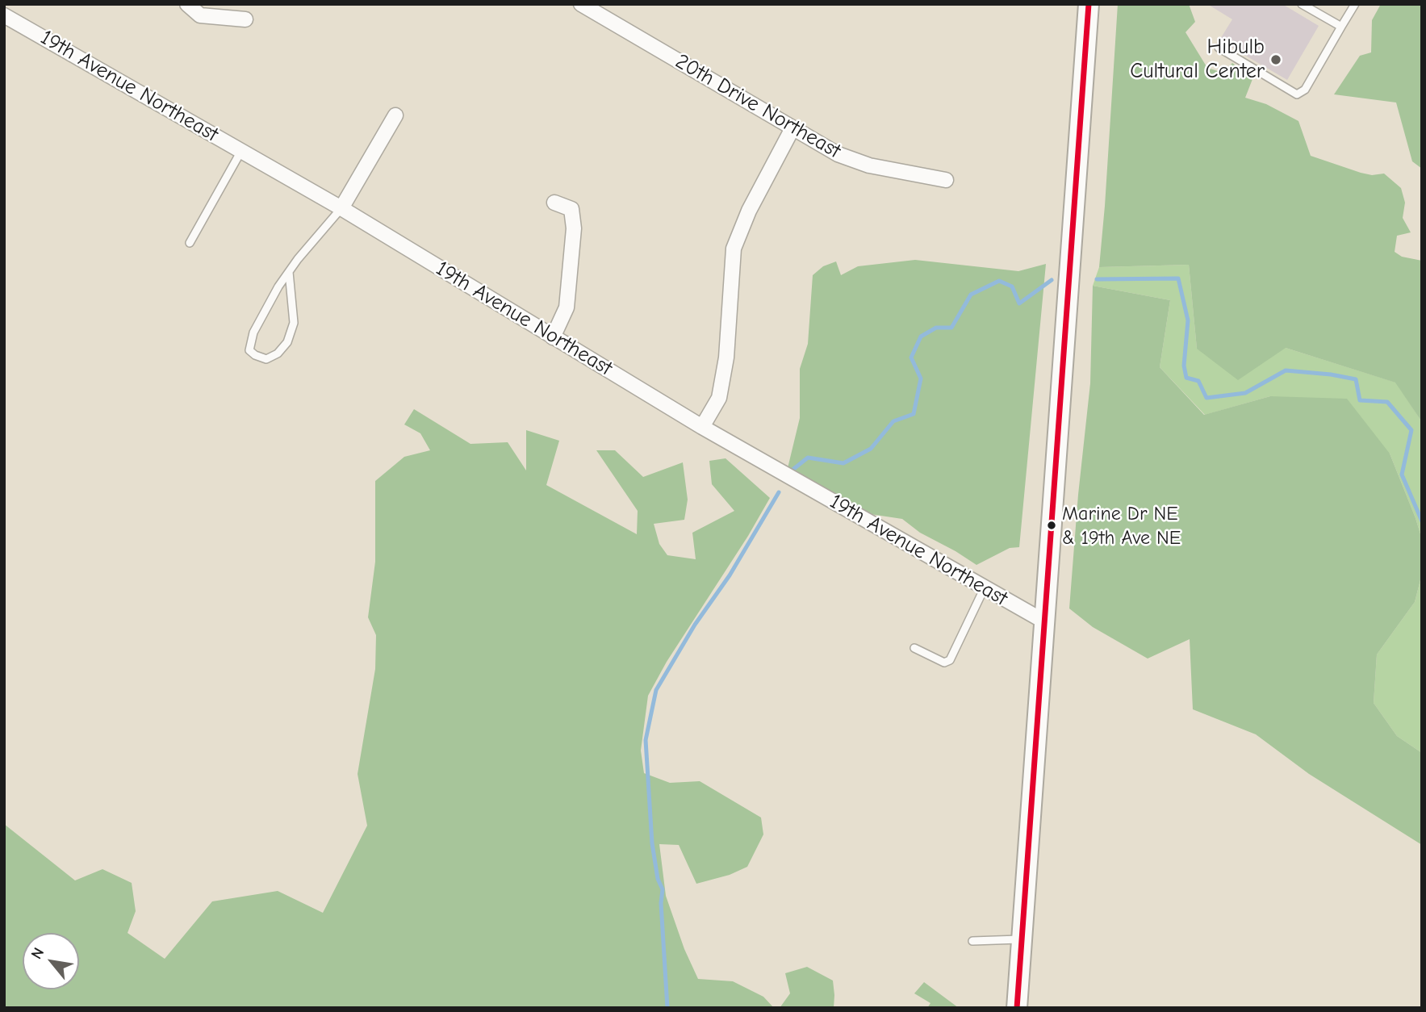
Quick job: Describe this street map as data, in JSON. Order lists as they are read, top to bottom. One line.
{"streets":{"street":["19th Avenue Northeast","20th Drive Northeast"]},"places":["Hibulb Cultural Center","Marine Dr NE & 19th Ave NE"],"north":"top left"}
